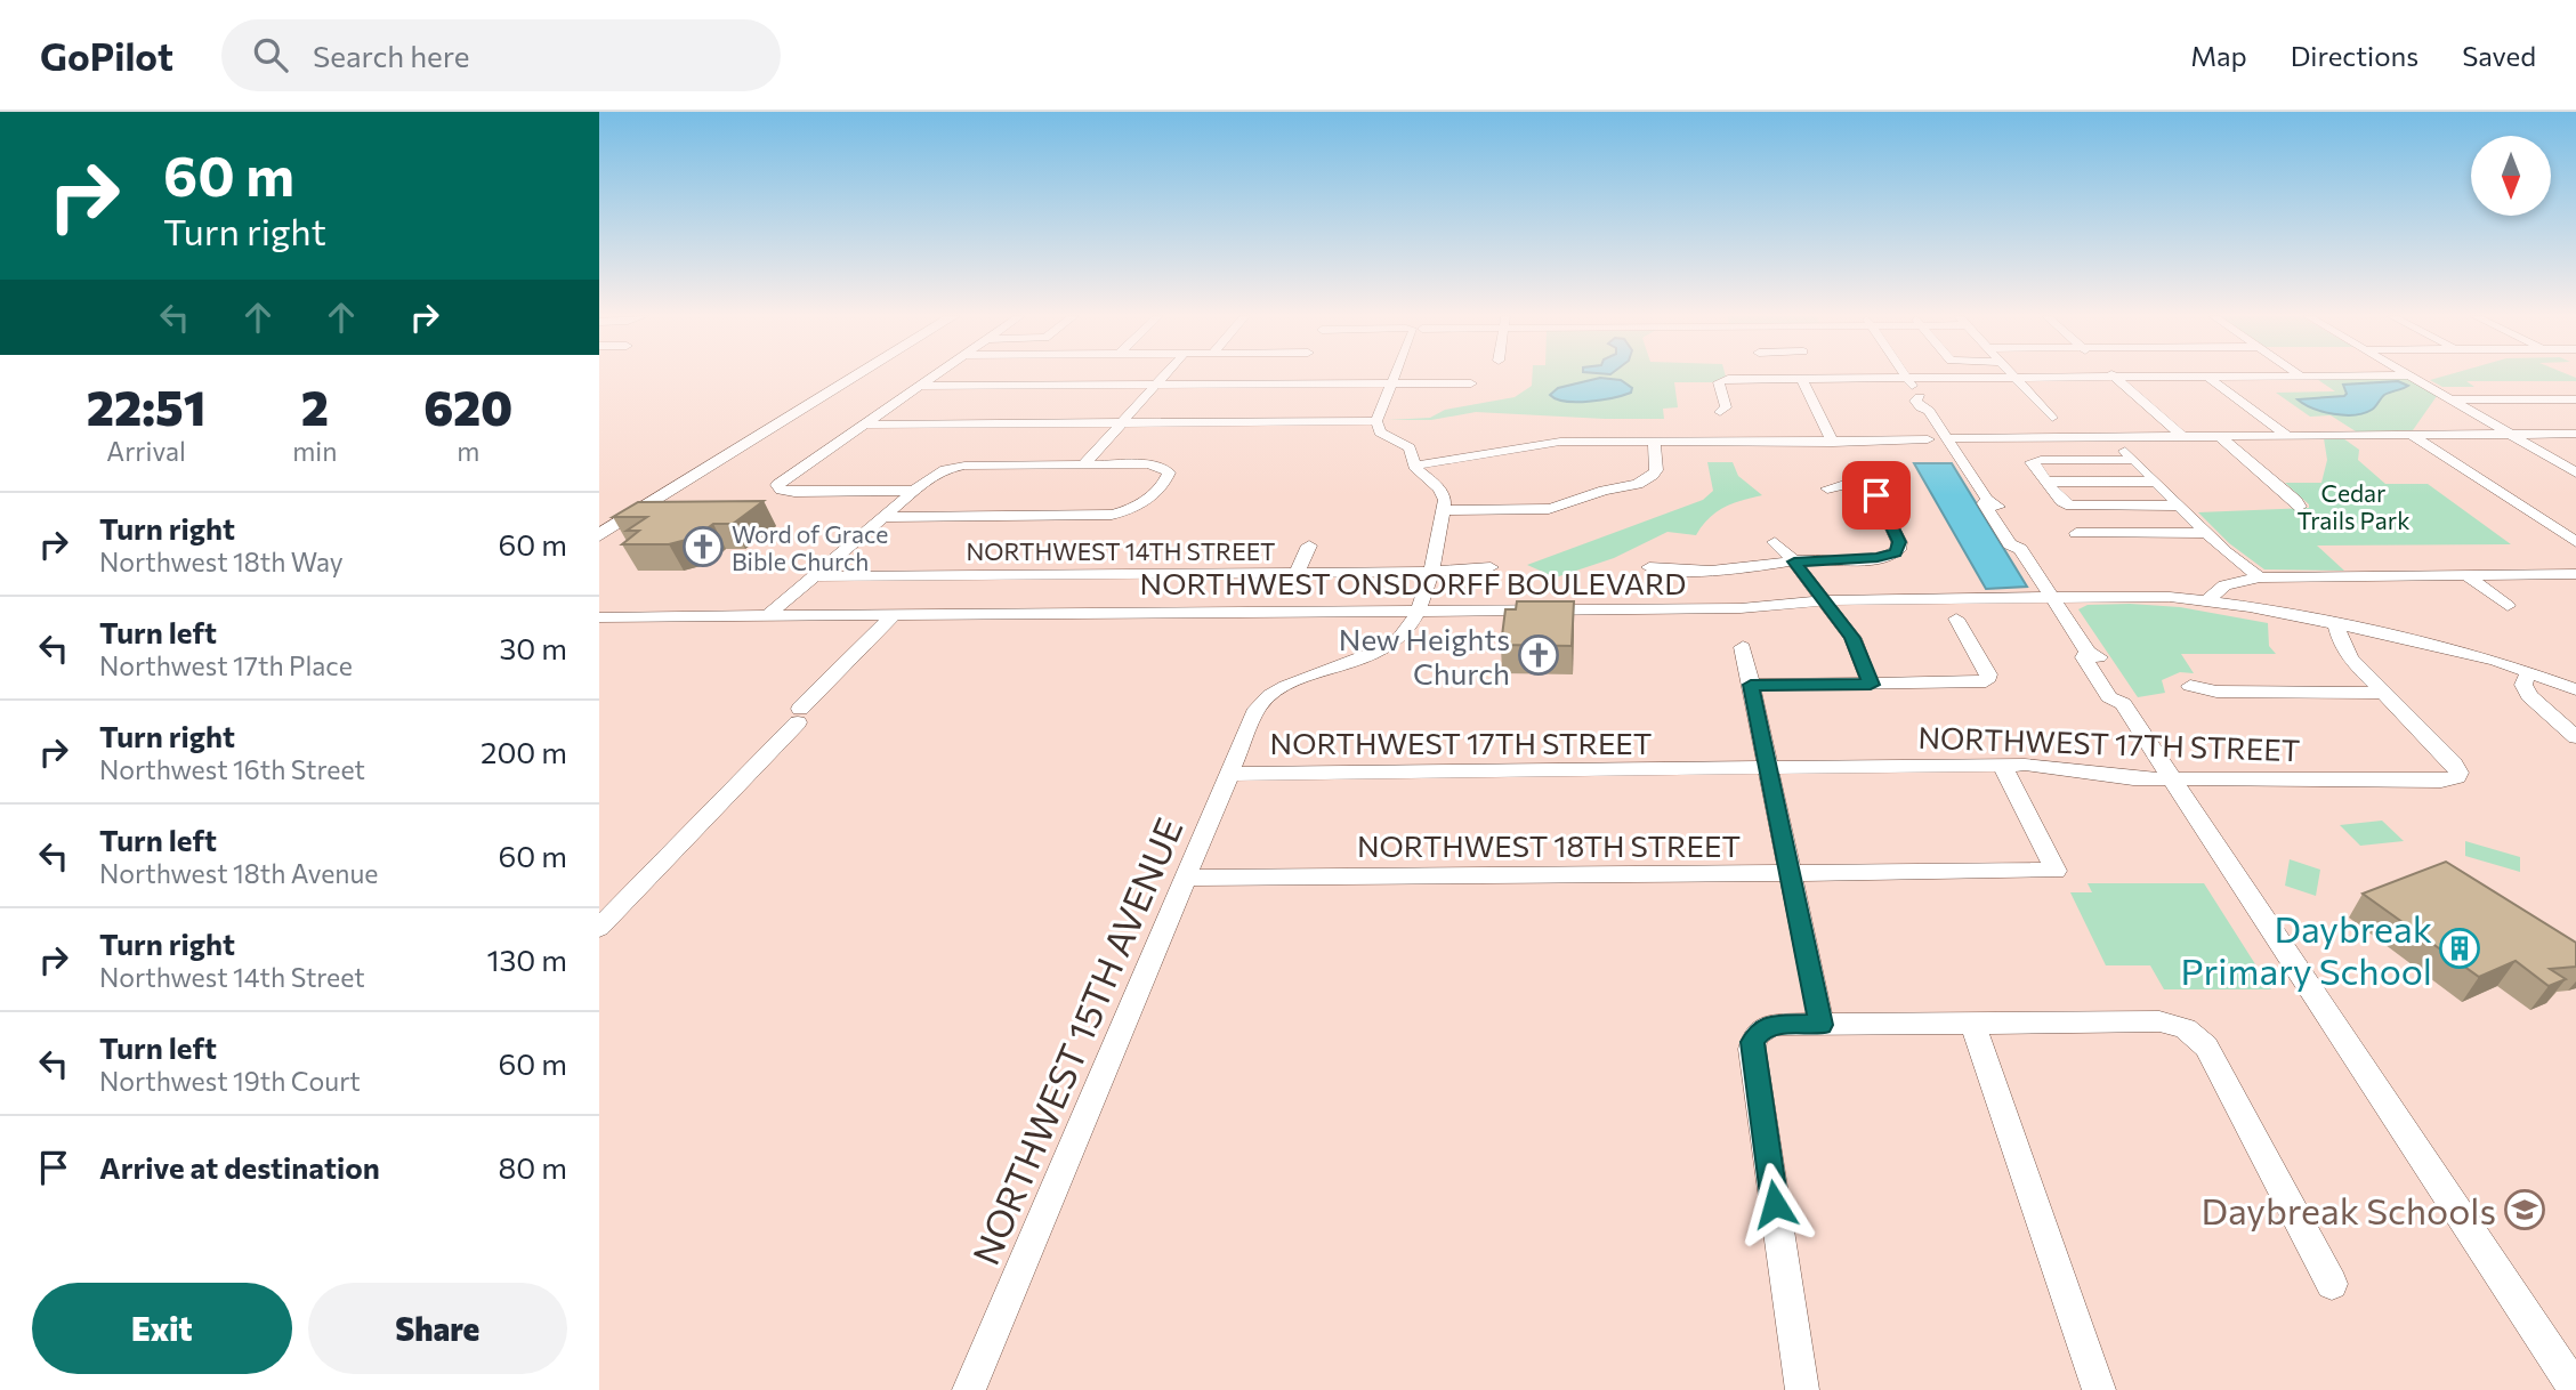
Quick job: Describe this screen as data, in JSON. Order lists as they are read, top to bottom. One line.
{"streets":{"street":["NORTHWEST 14TH STREET","NORTHWEST ONSDORFF BOULEVARD","NORTHWEST 17TH STREET","NORTHWEST 18TH STREET","NORTHWEST 15TH AVENUE"]},"crossings":[["NORTHWEST ONSDORFF BOULEVARD","NORTHWEST 15TH AVENUE"],["NORTHWEST 17TH STREET","NORTHWEST 18TH STREET"],["NORTHWEST 17TH STREET","NORTHWEST 15TH AVENUE"],["NORTHWEST 18TH STREET","NORTHWEST 15TH AVENUE"]],"parks":["Cedar Trails Park"],"places":{"church":["Word of Grace Bible Church","New Heights Church"],"building":["Daybreak Primary School"],"school or university":["Daybreak Schools"]},"north":"bottom","page":{"header":"GoPilot","search":"Search here","nav":["Map","Directions","Saved"],"turn":["60 m","Turn right"],"eta":["22:51","Arrival","2","min","620","m"],"list":[{"name":"Turn right","note":"Northwest 18th Way","value":"60 m"},{"name":"Turn left","note":"Northwest 17th Place","value":"30 m"},{"name":"Turn right","note":"Northwest 16th Street","value":"200 m"},{"name":"Turn left","note":"Northwest 18th Avenue","value":"60 m"},{"name":"Turn right","note":"Northwest 14th Street","value":"130 m"},{"name":"Turn left","note":"Northwest 19th Court","value":"60 m"},{"name":"Arrive at destination","value":"80 m"}],"buttons":["Exit","Share"]}}
